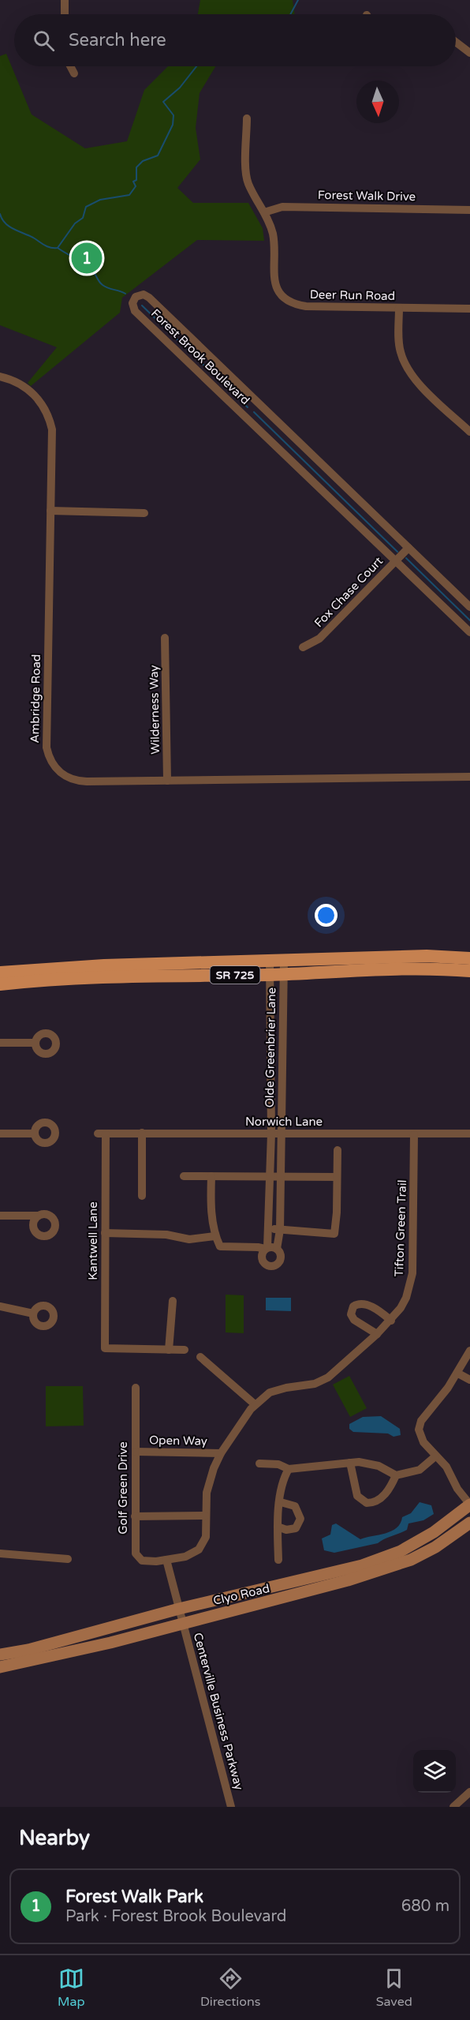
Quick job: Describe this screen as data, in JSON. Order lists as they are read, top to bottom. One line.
{"streets":{"main road":["SR 725"],"street":["Forest Walk Drive","Deer Run Road","Forest Brook Boulevard","Fox Chase Court","Ambridge Road","Wilderness Way","Olde Greenbrier Lane","Norwich Lane","Tifton Green Trail","Kantwell Lane","Open Way","Golf Green Drive","Clyo Road","Centerville Business Parkway"]},"crossings":[["Forest Walk Drive","Deer Run Road"],["Forest Brook Boulevard","Fox Chase Court"],["Ambridge Road","Wilderness Way"],["SR 725","Olde Greenbrier Lane"],["Olde Greenbrier Lane","Norwich Lane"],["Norwich Lane","Tifton Green Trail"],["Norwich Lane","Kantwell Lane"],["Tifton Green Trail","Open Way"],["Tifton Green Trail","Golf Green Drive"],["Open Way","Golf Green Drive"],["Clyo Road","Centerville Business Parkway"]],"north":"bottom","page":{"search":"Search here","pins":"1","heading":"Nearby","list":[{"mark":"1","name":"Forest Walk Park","note":"Park · Forest Brook Boulevard","value":"680 m"}],"nav":["Map","Directions","Saved"]}}
